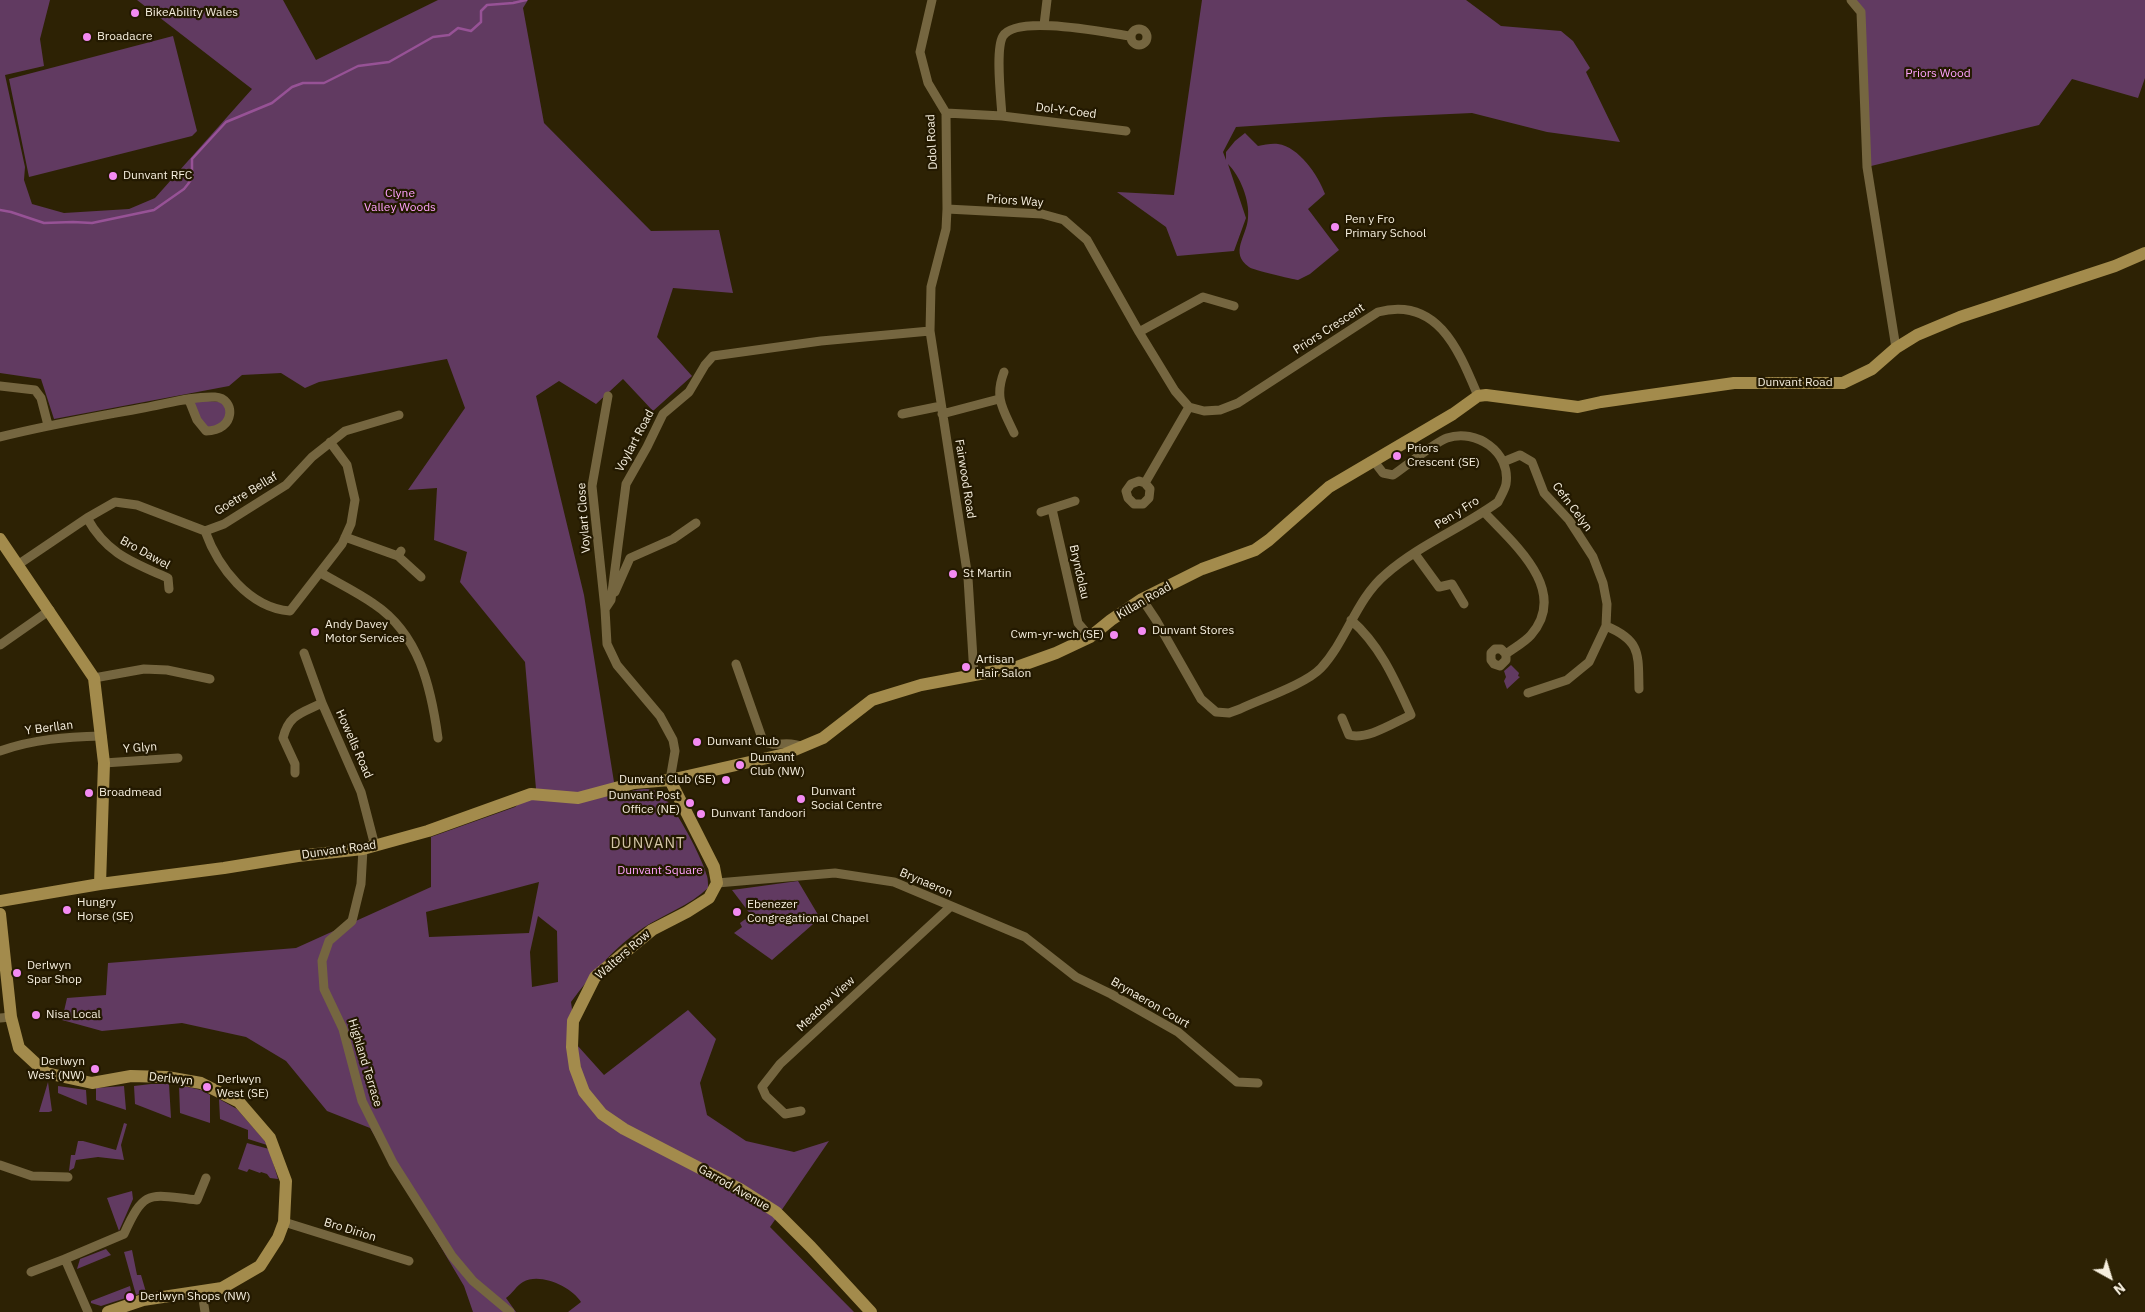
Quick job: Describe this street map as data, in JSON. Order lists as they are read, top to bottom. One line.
{"streets":{"street":["Dol-Y-Coed","Ddol Road","Priors Way","Priors Crescent","Dunvant Road","Voylart Road","Fairwood Road","Goetre Bellaf","Cefn Celyn","Pen y Fro","Voylart Close","Bro Dawel","Bryndolau","Killan Road","Y Berllan","Howells Road","Y Glyn","Brynaeron","Walters Row","Brynaeron Court","Meadow View","Highland Terrace","Derlwyn","Garrod Avenue","Bro Dirion"]},"crossings":[["Dol-Y-Coed","Ddol Road"],["Ddol Road","Priors Way"],["Ddol Road","Fairwood Road"],["Priors Way","Priors Crescent"],["Priors Crescent","Dunvant Road"],["Priors Crescent","Killan Road"],["Dunvant Road","Killan Road"],["Dunvant Road","Howells Road"],["Dunvant Road","Highland Terrace"],["Voylart Road","Fairwood Road"],["Voylart Road","Voylart Close"],["Fairwood Road","Killan Road"],["Cefn Celyn","Pen y Fro"],["Pen y Fro","Killan Road"],["Bryndolau","Killan Road"],["Howells Road","Highland Terrace"],["Brynaeron","Walters Row"],["Brynaeron","Brynaeron Court"],["Brynaeron","Meadow View"],["Walters Row","Garrod Avenue"],["Derlwyn","Bro Dirion"]],"districts":["DUNVANT"],"parks":["Priors Wood","Clyne Valley Woods","Dunvant Square"],"places":["BikeAbility Wales","Broadacre","Dunvant RFC","Pen y Fro Primary School","Priors Crescent (SE)","St Martin","Dunvant Stores","Andy Davey Motor Services","Cwm-yr-wch (SE)","Artisan Hair Salon","Dunvant Club","Dunvant Club (NW)","Dunvant Club (SE)","Broadmead","Dunvant Social Centre","Dunvant Post Office (NE)","Dunvant Tandoori","Hungry Horse (SE)","Ebenezer Congregational Chapel","Derlwyn Spar Shop","Nisa Local","Derlwyn West (NW)","Derlwyn West (SE)","Derlwyn Shops (NW)"],"north":"bottom right"}
